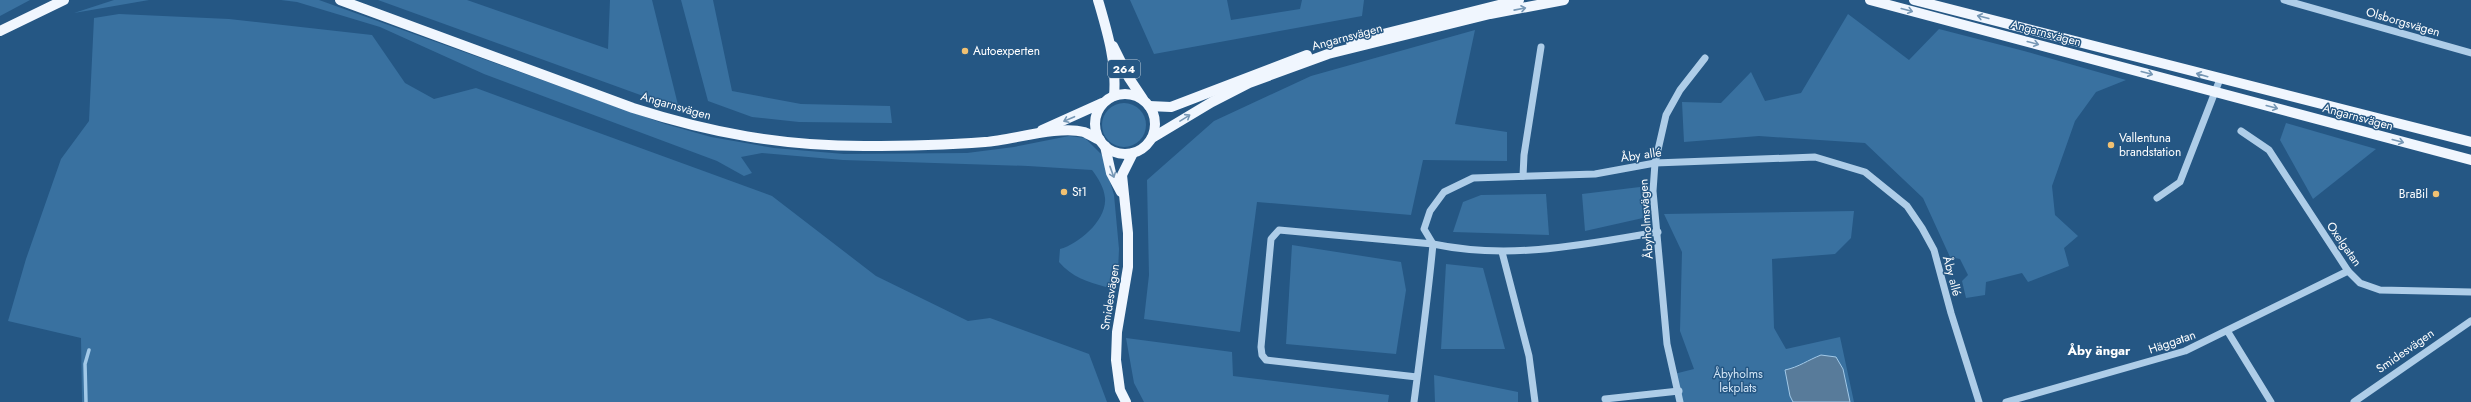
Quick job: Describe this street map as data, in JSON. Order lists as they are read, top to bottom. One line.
{"streets":{"main road":["Angarnsvägen","264","Smidesvägen"],"street":["Olsborgsvägen","Åby allé","Åbyholmsvägen","Oxelgatan","Häggatan"]},"crossings":[["Angarnsvägen","264"],["Angarnsvägen","Smidesvägen"],["264","Smidesvägen"],["Åby allé","Åbyholmsvägen"],["Oxelgatan","Häggatan"]],"districts":["Åby ängar"],"parks":["Åbyholms lekplats"],"places":["Autoexperten","Vallentuna brandstation","St1","BraBil"]}
